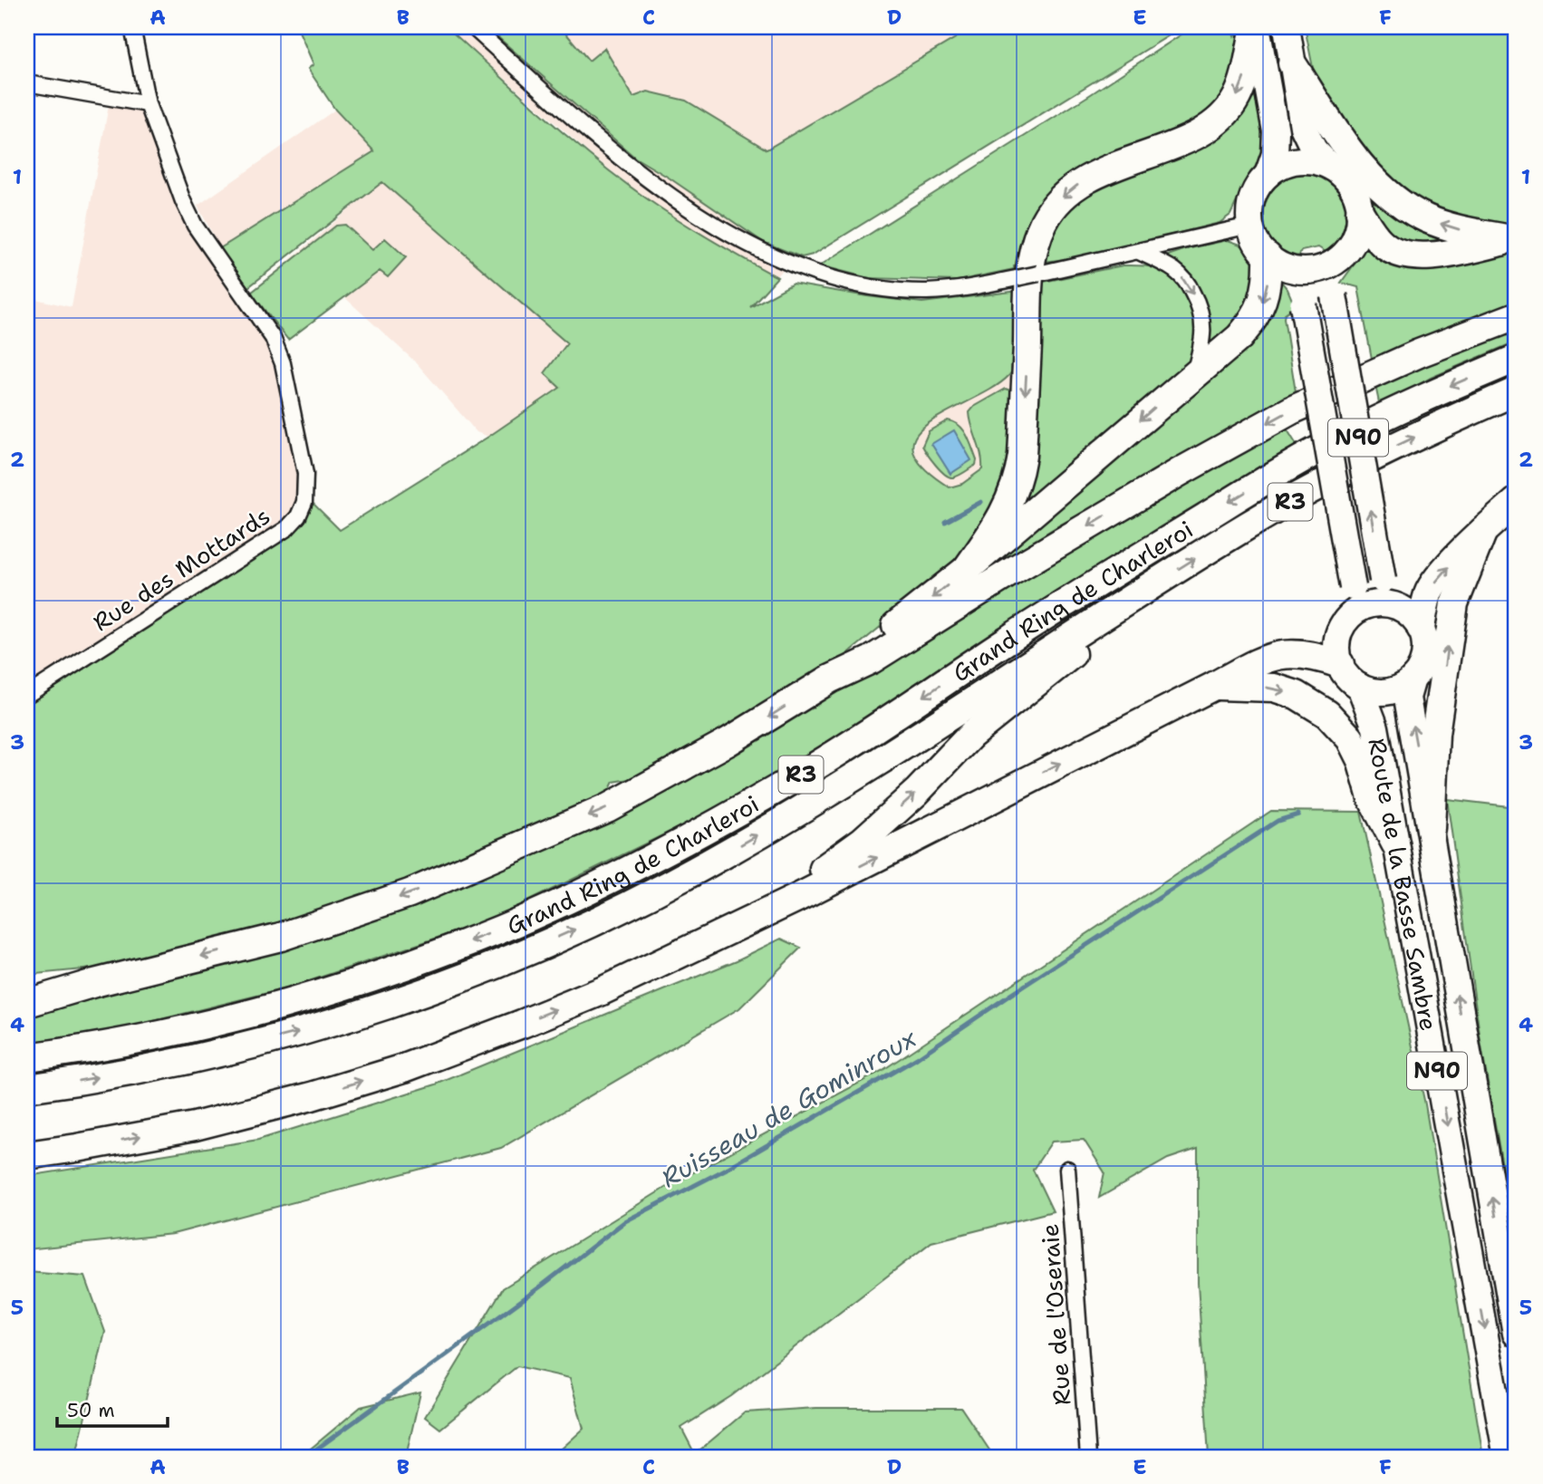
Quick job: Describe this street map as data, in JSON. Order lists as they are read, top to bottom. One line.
{"streets":{"highway":["N90","R3","Grand Ring de Charleroi","Route de la Basse Sambre"],"street":["Rue des Mottards","Rue de l'Oseraie"]},"crossings":[["N90","Route de la Basse Sambre"]],"water":["Ruisseau de Gominroux"],"scale_bar":"50 m","grid":{"columns":["A","B","C","D","E","F"],"rows":["1","2","3","4","5"]}}
